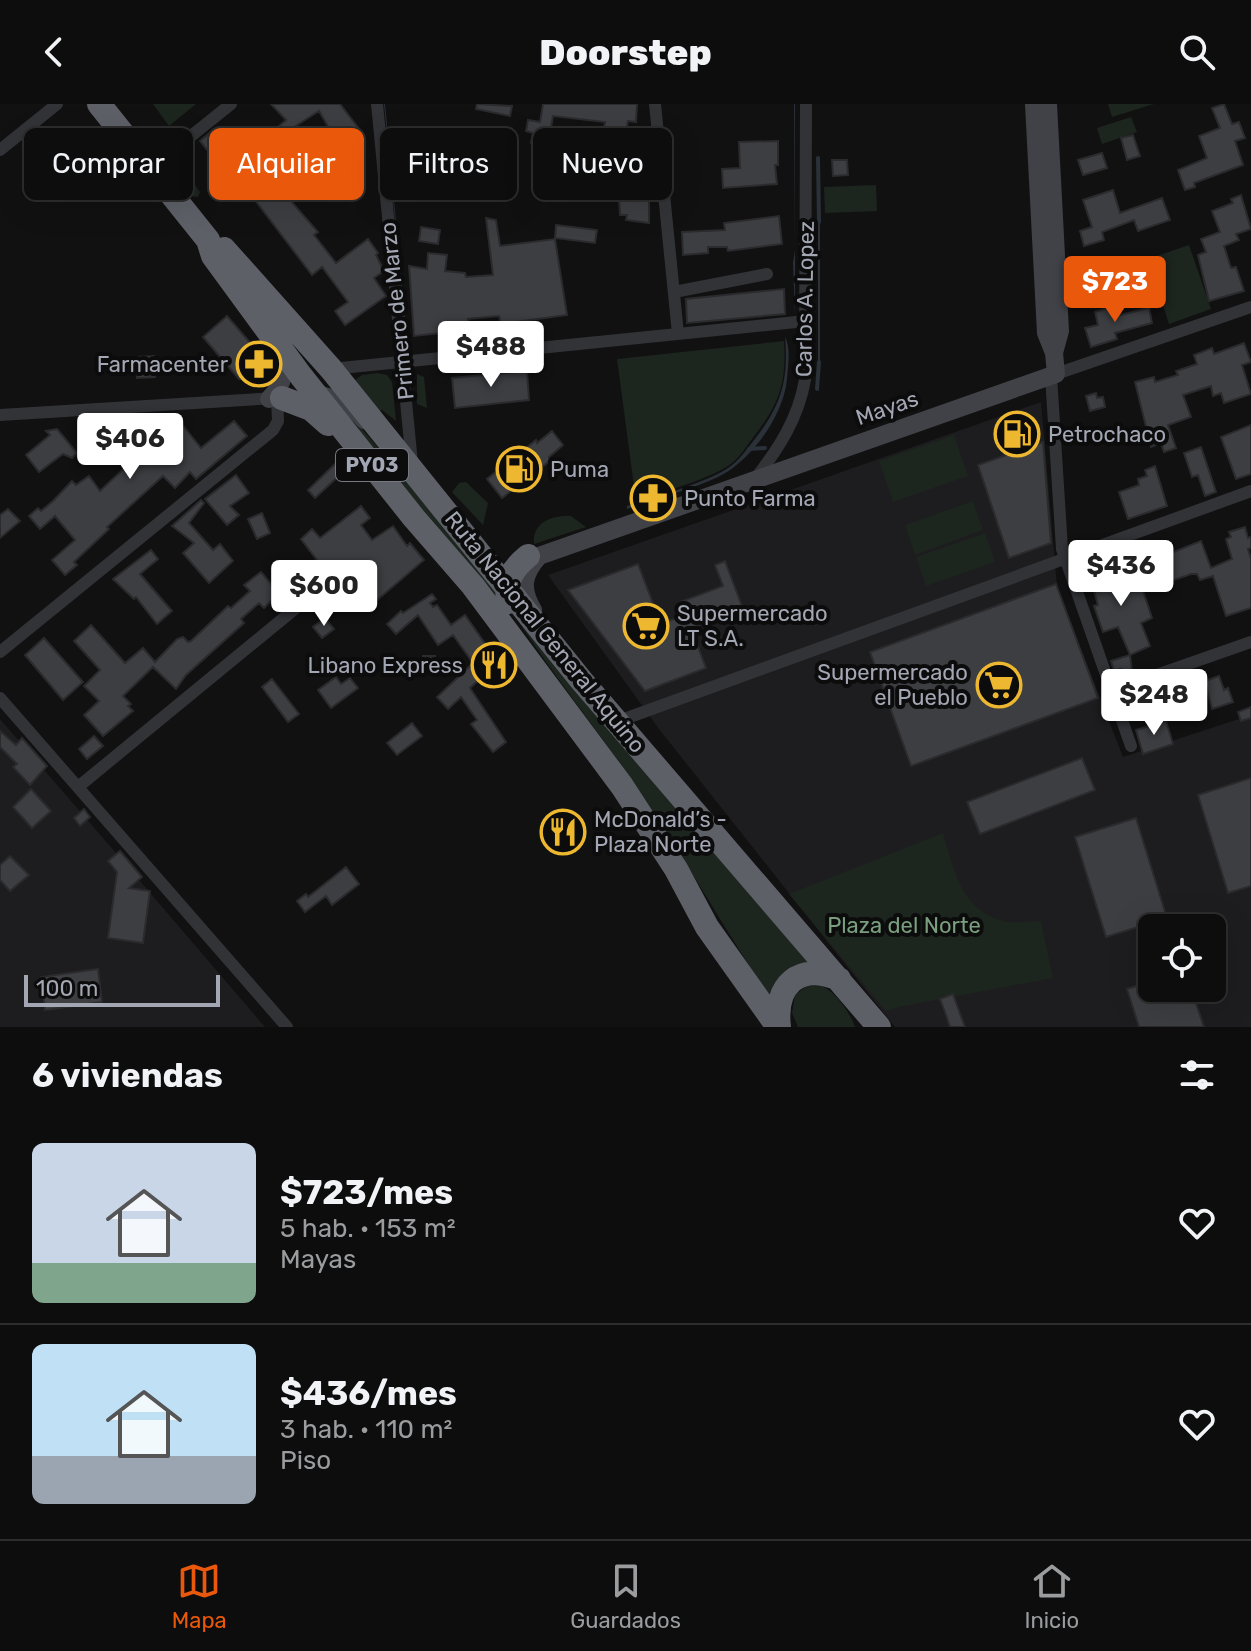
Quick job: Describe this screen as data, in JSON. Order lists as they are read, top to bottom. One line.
{"streets":{"highway":["PY03","Ruta Nacional General Aquino"],"street":["Carlos A. Lopez","Primero de Marzo","Mayas"]},"crossings":[["Carlos A. Lopez","Mayas"],["Primero de Marzo","Ruta Nacional General Aquino"]],"parks":["Plaza del Norte"],"places":{"pharmacy":["Farmacenter","Punto Farma"],"fuel station":["Petrochaco","Puma"],"supermarket":["Supermercado LT S.A.","Supermercado el Pueblo"],"restaurant":["Libano Express","McDonald’s - Plaza Norte"]},"scale_bar":"100 m","page":{"header":"Doorstep","chip":["Comprar","Alquilar","Filtros","Nuevo"],"price":["$723","$488","$406","$436","$600","$248"],"scale":"100 m","heading":"6 viviendas","list":[{"name":"$723/mes","note":"5 hab. · 153 m² · Mayas"},{"name":"$436/mes","note":"3 hab. · 110 m² · Piso"}],"tabs":["Mapa","Guardados","Inicio"]}}
